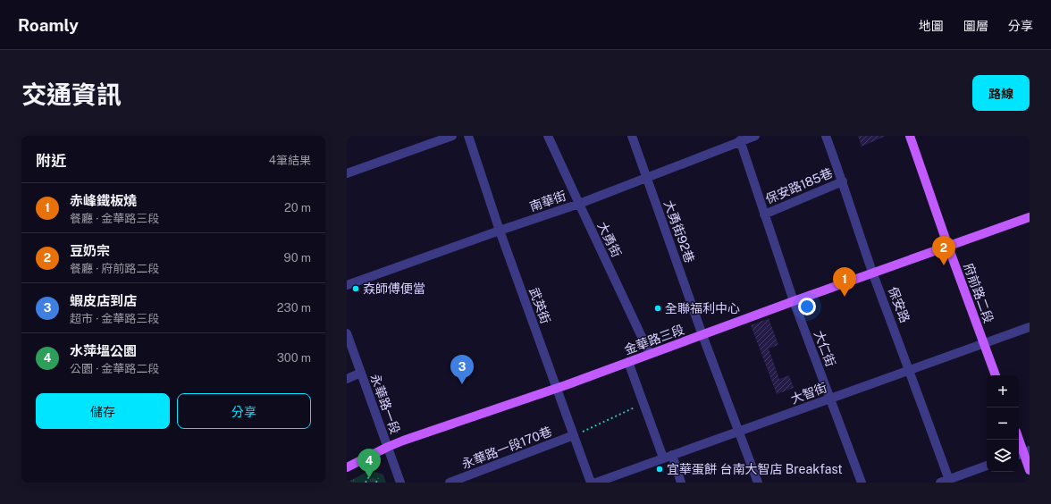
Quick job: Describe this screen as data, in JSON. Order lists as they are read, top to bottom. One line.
{"streets":{"main road":["府前路二段","金華路三段"],"street":["保安路185巷","南華街","大勇街92巷","大勇街","保安路","武英街","大仁街","大智街","永華路一段","永華路一段170巷"]},"crossings":[["保安路185巷","保安路"],["保安路185巷","大仁街"],["南華街","大勇街92巷"],["南華街","大勇街"],["南華街","武英街"],["南華街","大仁街"],["大勇街92巷","金華路三段"],["大勇街","金華路三段"],["府前路二段","金華路三段"],["府前路二段","大智街"],["保安路","金華路三段"],["保安路","大智街"],["武英街","金華路三段"],["武英街","永華路一段170巷"],["金華路三段","大仁街"],["金華路三段","永華路一段"],["大仁街","大智街"]],"places":["𡘙師傅便當","全聯福利中心","宜華蛋餅 台南大智店 Breakfast"],"page":{"header":"Roamly","nav":["地圖","圖層","分享"],"title":"交通資訊","buttons":["路線",["儲存","分享"]],"heading":["附近","4筆結果"],"list":[{"mark":"1","name":"赤峰鐵板燒","note":"餐廳 · 金華路三段","value":"20 m"},{"mark":"2","name":"豆奶宗","note":"餐廳 · 府前路二段","value":"90 m"},{"mark":"3","name":"蝦皮店到店","note":"超市 · 金華路三段","value":"230 m"},{"mark":"4","name":"水萍塭公園","note":"公園 · 金華路二段","value":"300 m"}],"pins":["2","1","3","4"],"map_buttons":["+","−"]}}
